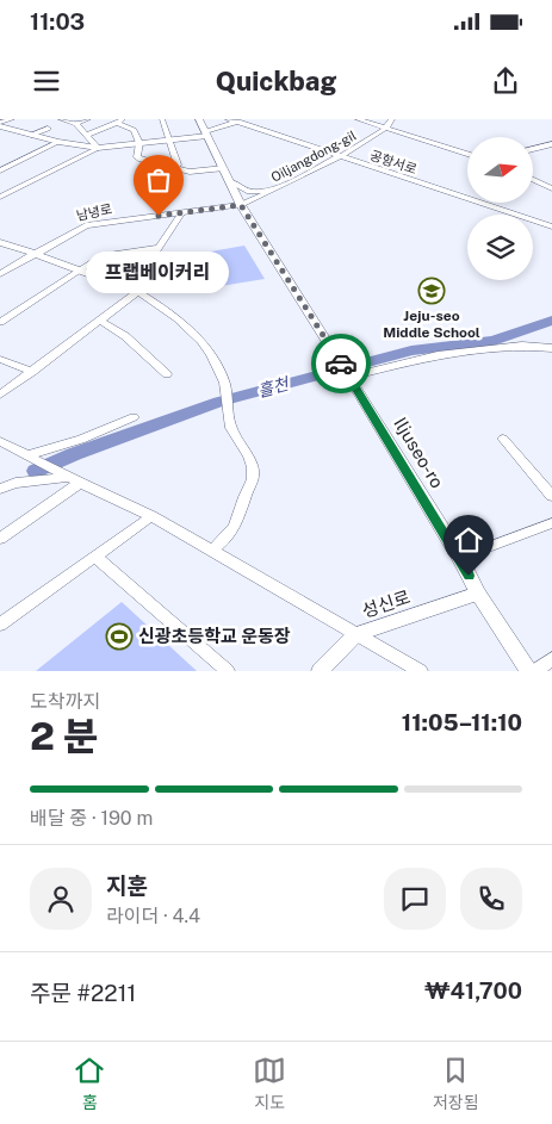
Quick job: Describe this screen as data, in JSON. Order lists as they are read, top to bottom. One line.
{"streets":{"main road":["Iljuseo-ro"],"street":["Oiljangdong-gil","공항서로","남녕로","성신로"]},"crossings":[["Oiljangdong-gil","공항서로"],["Oiljangdong-gil","남녕로"],["Oiljangdong-gil","Iljuseo-ro"],["남녕로","Iljuseo-ro"],["Iljuseo-ro","성신로"]],"water":["흘천"],"places":{"other":["프랩베이커리"],"school or university":["Jeju-seo Middle School"],"sports":["신광초등학교 운동장"]},"north":"right","page":{"status":"11:03","header":"Quickbag","bubble":"프랩베이커리","heading":["2 분","도착까지","11:05–11:10"],"panel":["지훈","라이더 · 4.4","주문 #2211","₩41,700"],"bar":"배달 중 · 190 m","tabs":["홈","지도","저장됨"]}}
